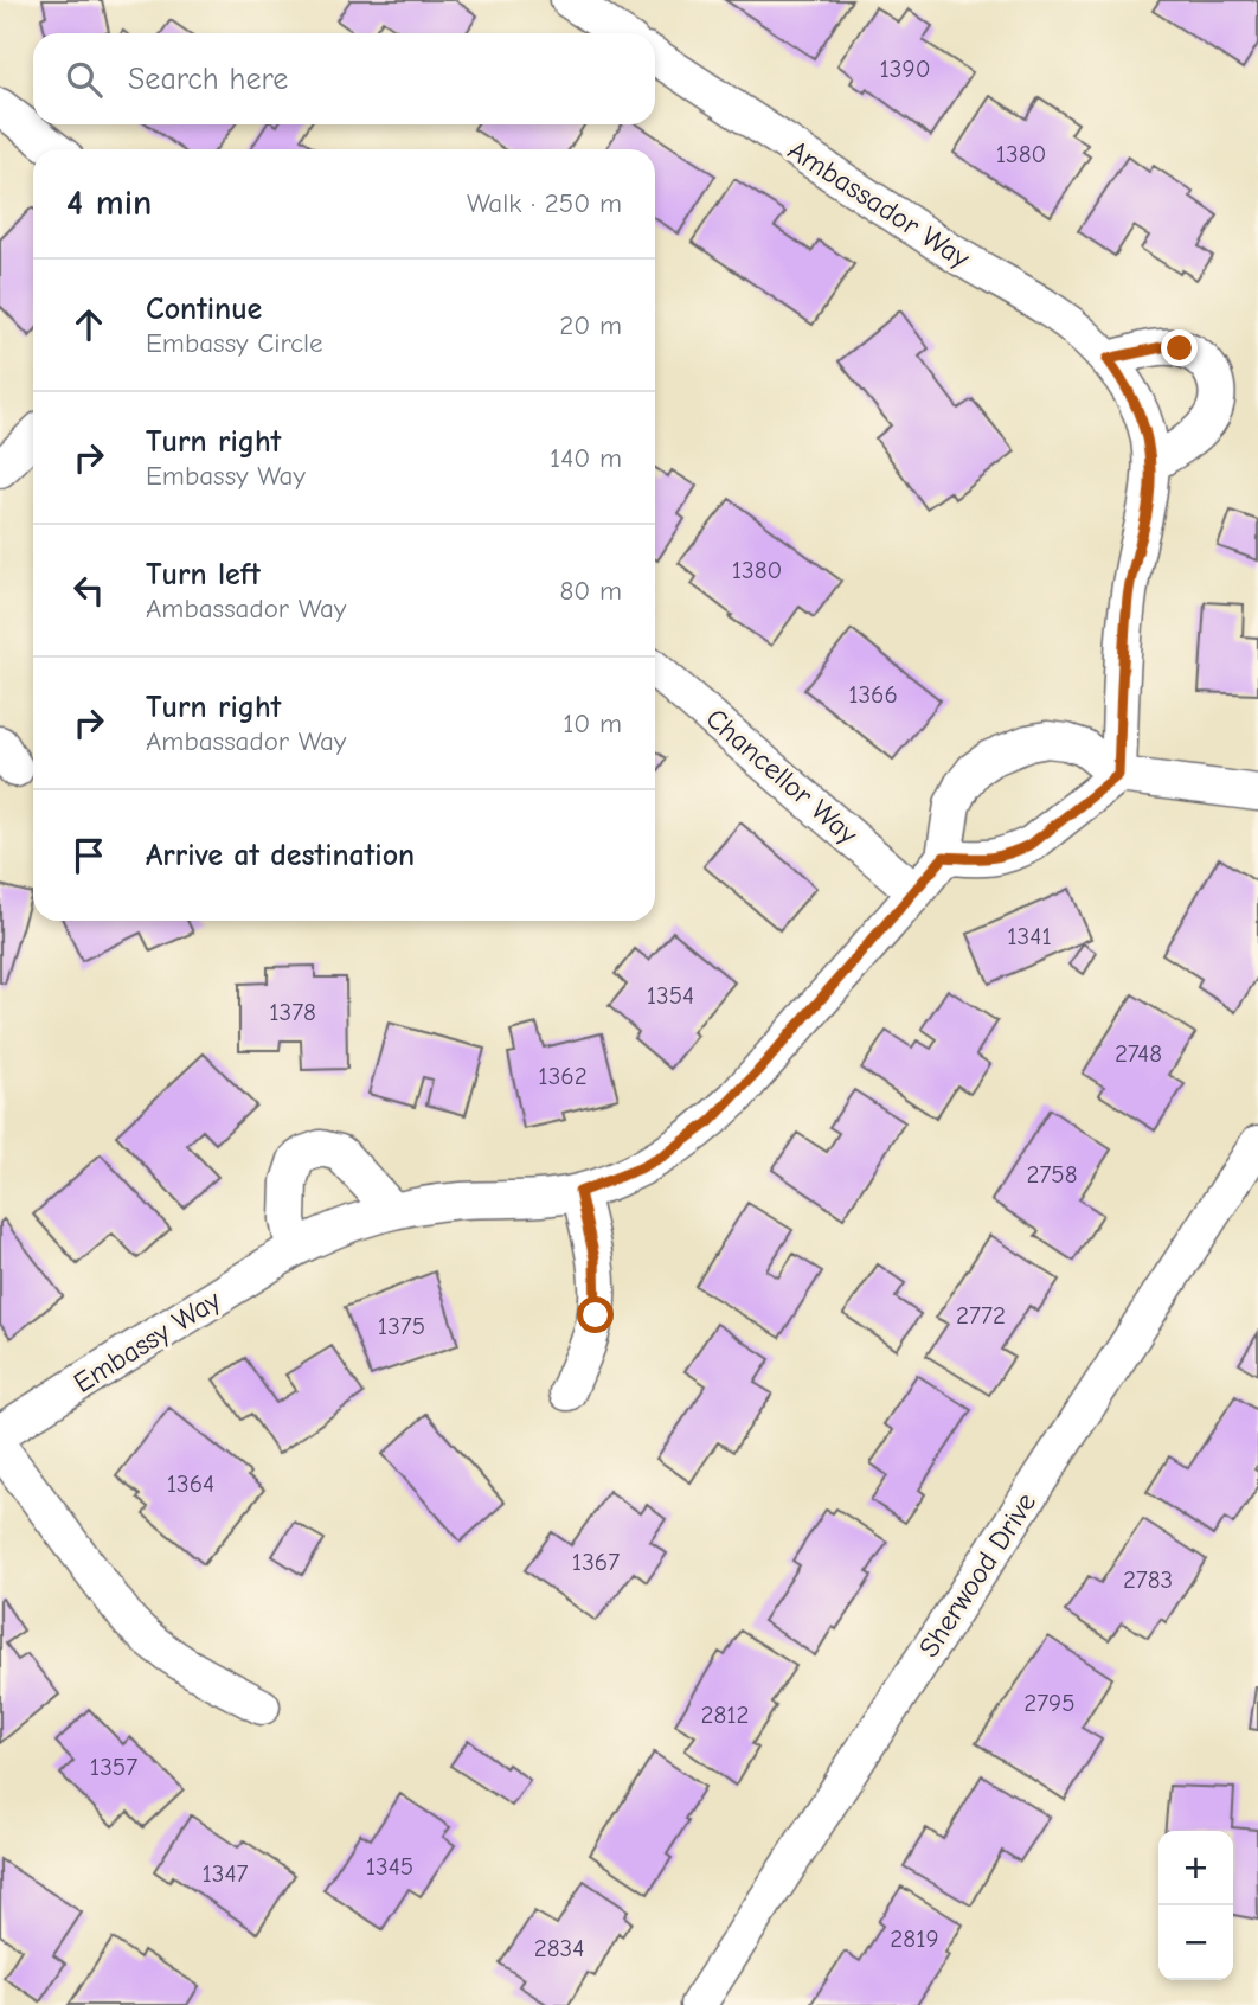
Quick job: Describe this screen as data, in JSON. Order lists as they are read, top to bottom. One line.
{"streets":{"street":["Ambassador Way","Chancellor Way","Embassy Way","Sherwood Drive"]},"crossings":[["Ambassador Way","Embassy Way"],["Chancellor Way","Embassy Way"]],"house_numbers":["1390","1380","1380","1366","1341","1354","1378","2748","1362","2758","2772","1375","1364","1367","2783","2795","2812","1357","1345","1347","2819","2834"],"page":{"search":"Search here","heading":["4 min","Walk · 250 m"],"list":[["Continue","Embassy Circle","20 m"],["Turn right","Embassy Way","140 m"],["Turn left","Ambassador Way","80 m"],["Turn right","Ambassador Way","10 m"],"Arrive at destination"],"map_buttons":["+","−"]}}
